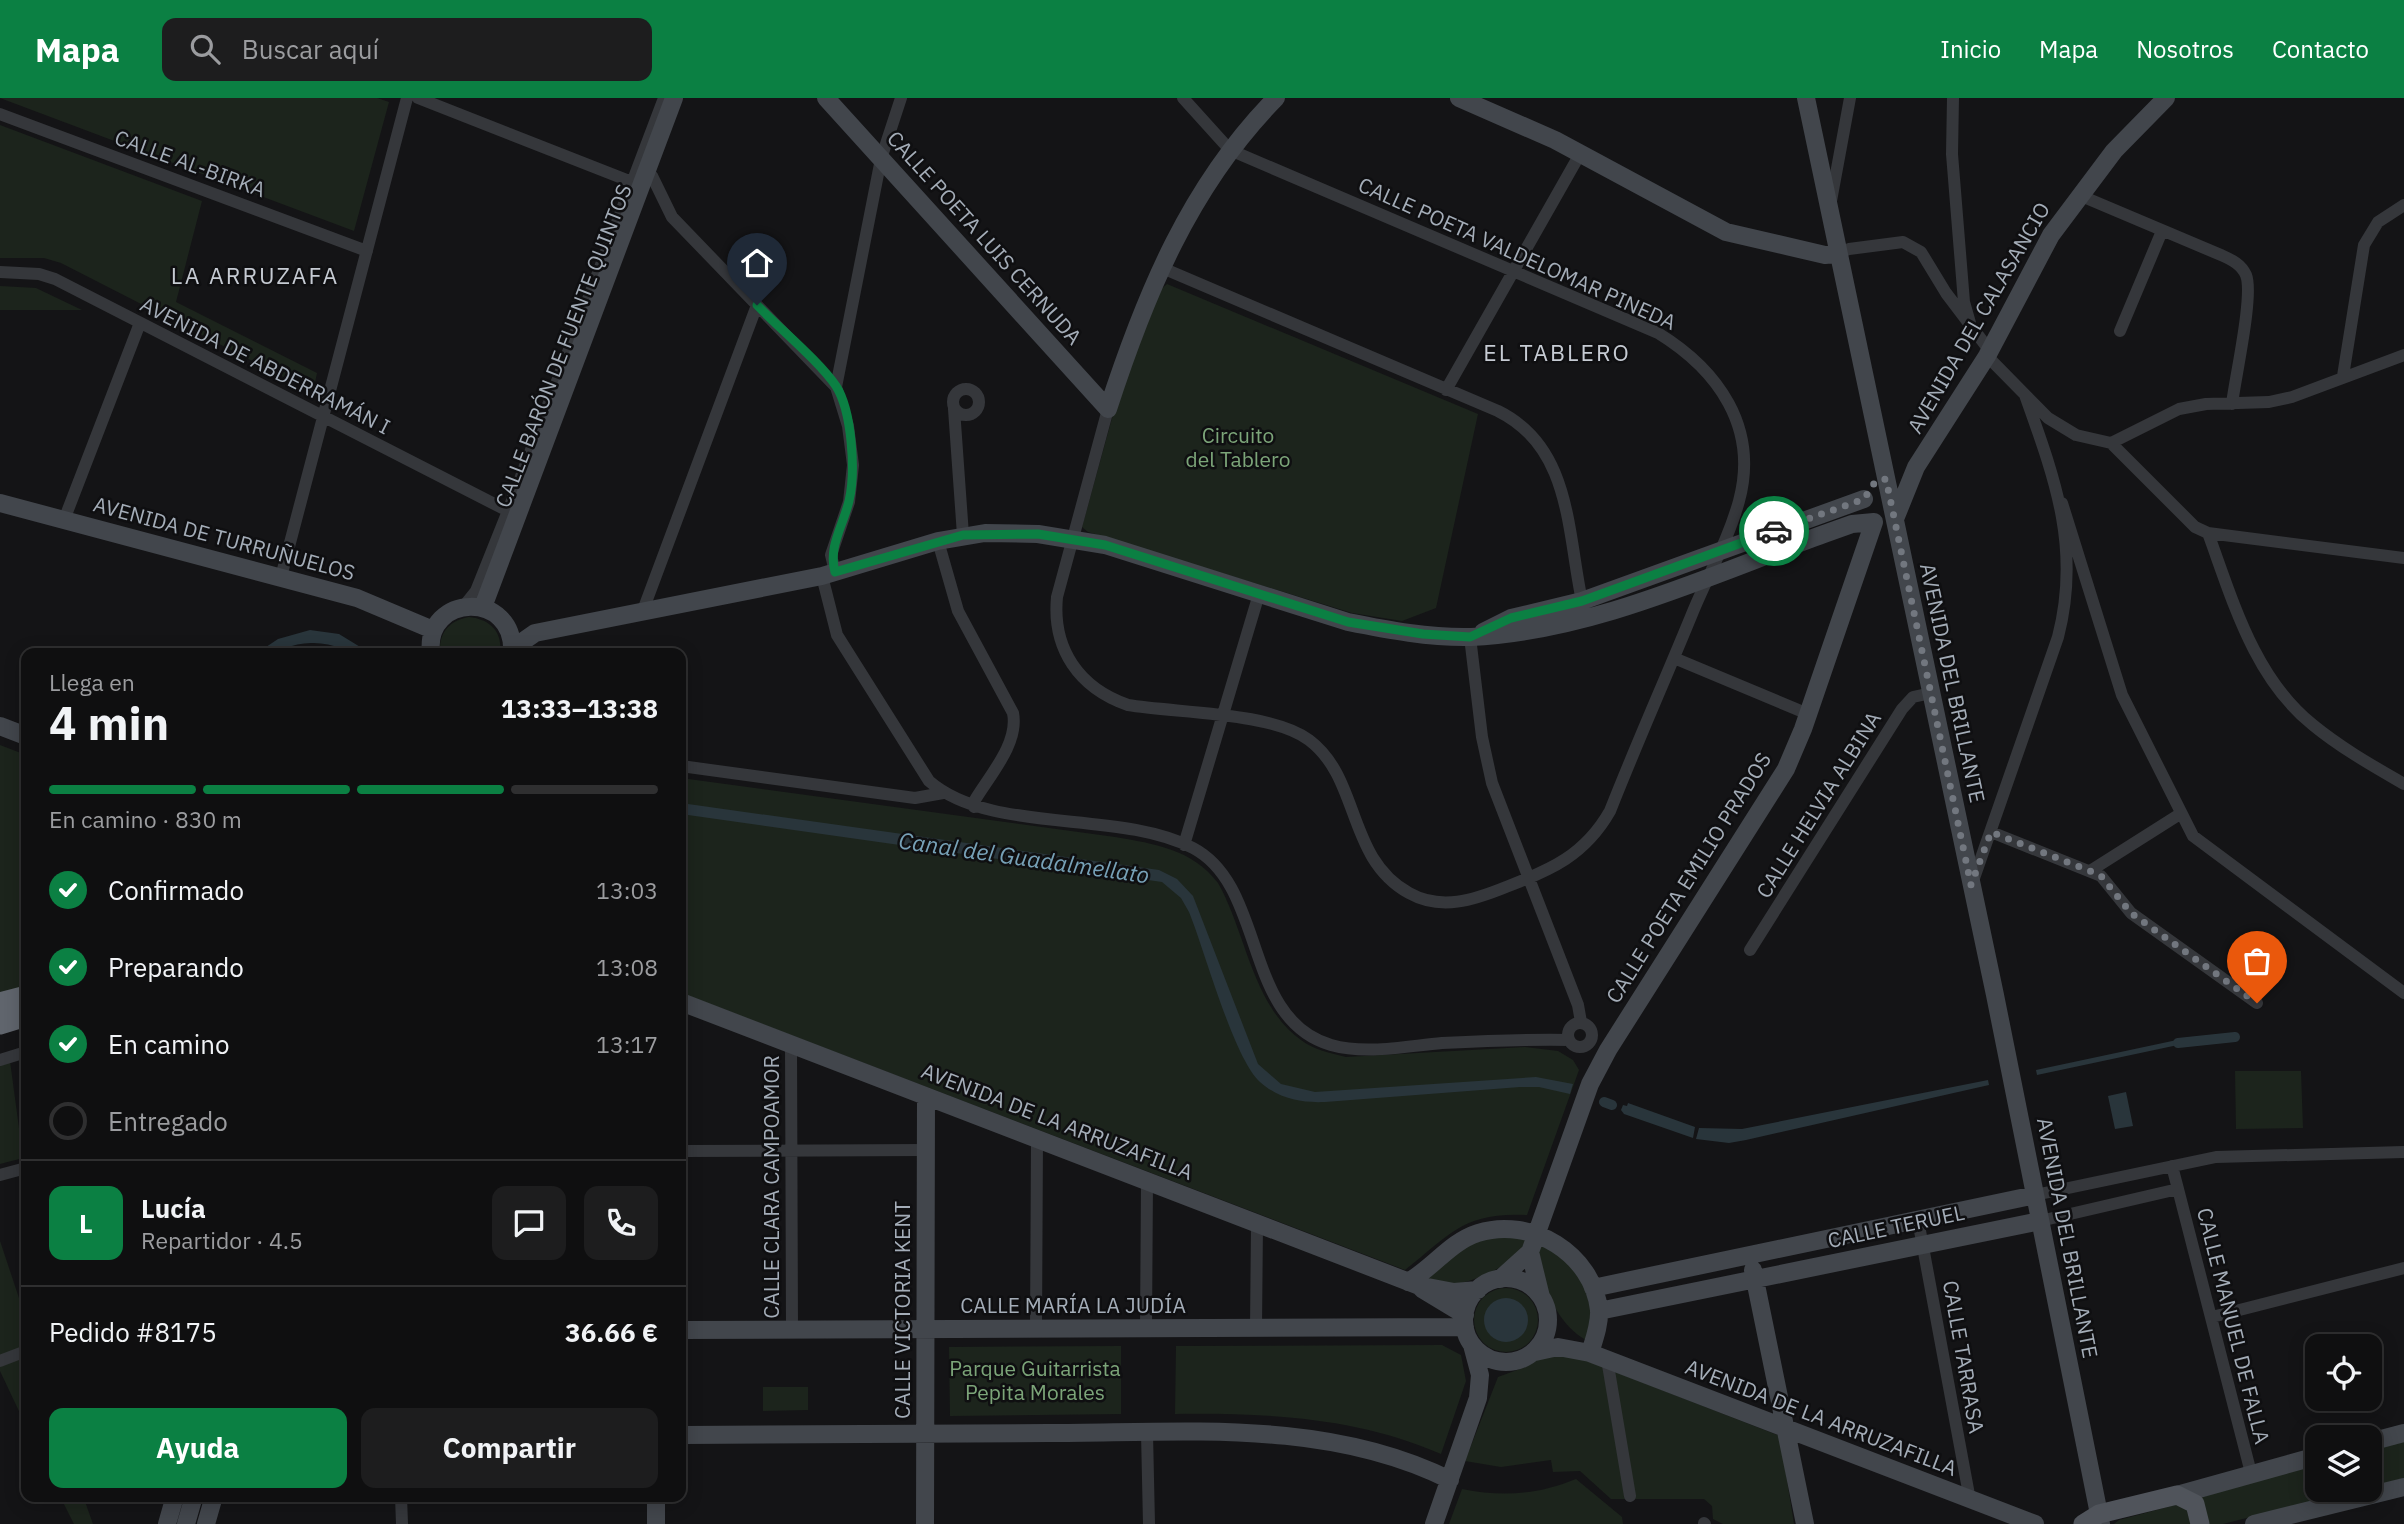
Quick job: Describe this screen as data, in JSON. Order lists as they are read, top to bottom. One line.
{"streets":{"main road":["CALLE POETA LUIS CERNUDA","AVENIDA DEL CALASANCIO","CALLE BARÓN DE FUENTE QUINTOS","AVENIDA DE TURRUÑUELOS","AVENIDA DEL BRILLANTE","CALLE POETA EMILIO PRADOS","AVENIDA DE LA ARRUZAFILLA","CALLE TERUEL","CALLE MARÍA LA JUDÍA","CALLE VICTORIA KENT"],"street":["CALLE AL-BIRKA","CALLE POETA VALDELOMAR PINEDA","AVENIDA DE ABDERRAMÁN I","CALLE HELVIA ALBINA","CALLE CLARA CAMPOAMOR","CALLE MANUEL DE FALLA","CALLE TARRASA"]},"crossings":[["CALLE POETA LUIS CERNUDA","CALLE POETA VALDELOMAR PINEDA"],["AVENIDA DEL CALASANCIO","AVENIDA DEL BRILLANTE"],["CALLE BARÓN DE FUENTE QUINTOS","AVENIDA DE ABDERRAMÁN I"],["AVENIDA DEL BRILLANTE","CALLE HELVIA ALBINA"],["AVENIDA DEL BRILLANTE","CALLE TERUEL"],["AVENIDA DE LA ARRUZAFILLA","CALLE CLARA CAMPOAMOR"],["AVENIDA DE LA ARRUZAFILLA","CALLE MARÍA LA JUDÍA"],["AVENIDA DE LA ARRUZAFILLA","CALLE VICTORIA KENT"],["AVENIDA DE LA ARRUZAFILLA","CALLE TARRASA"],["CALLE CLARA CAMPOAMOR","CALLE MARÍA LA JUDÍA"],["CALLE TERUEL","CALLE MANUEL DE FALLA"],["CALLE TERUEL","CALLE TARRASA"],["CALLE MARÍA LA JUDÍA","CALLE VICTORIA KENT"]],"districts":["LA ARRUZAFA","EL TABLERO"],"water":["Canal del Guadalmellato"],"parks":["Circuito del Tablero","Parque Guitarrista Pepita Morales"],"page":{"header":"Mapa","search":"Buscar aquí","nav":["Inicio","Mapa","Nosotros","Contacto"],"heading":["4 min","Llega en","13:33–13:38"],"panel":["Lucía","Repartidor · 4.5","Pedido #8175","36.66 €"],"bar":"En camino · 830 m","list":[["Confirmado","13:03"],["Preparando","13:08"],["En camino","13:17"],"Entregado"],"round":"L","buttons":["Ayuda","Compartir"]}}
